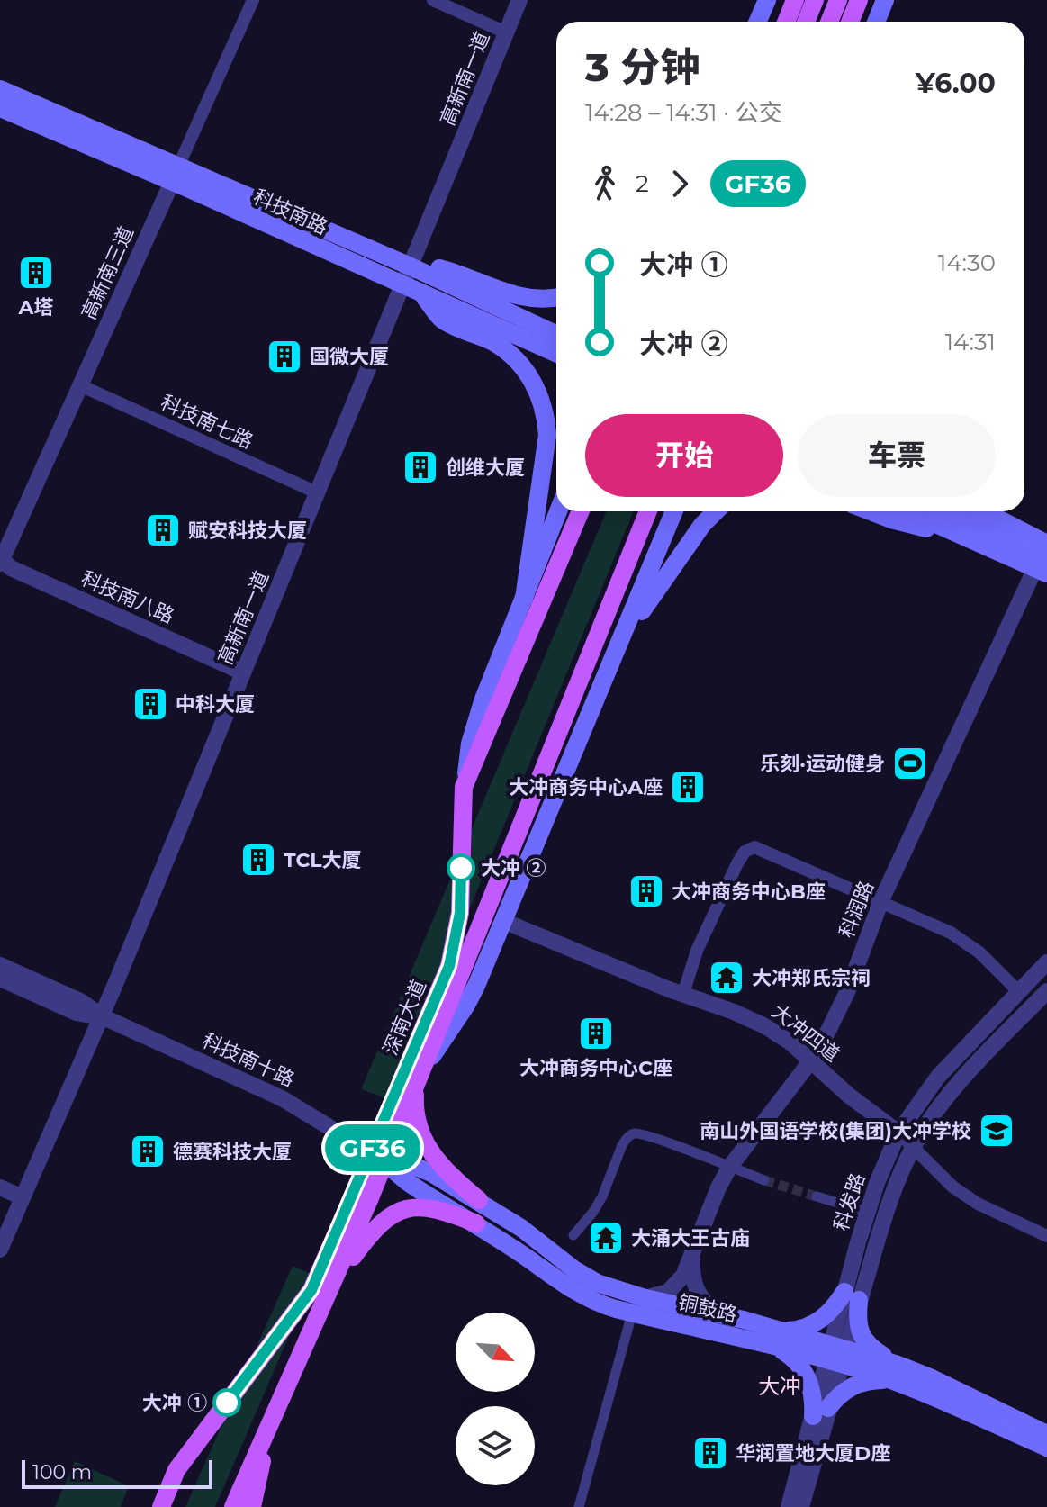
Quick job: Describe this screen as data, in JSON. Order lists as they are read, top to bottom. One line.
{"streets":{"main road":["科技南路","深南大道","铜鼓路"],"street":["高新南一道","高新南三道","科技南七路","科技南八路","科润路","大冲四道","科技南十路","科发路"]},"crossings":[["高新南一道","科技南路"],["高新南一道","科技南七路"],["高新南一道","科技南八路"],["高新南一道","科技南十路"],["科技南路","高新南三道"],["高新南三道","科技南七路"],["高新南三道","科技南八路"],["科润路","大冲四道"],["科润路","铜鼓路"],["深南大道","科技南十路"],["深南大道","铜鼓路"],["大冲四道","科发路"],["科技南十路","铜鼓路"],["科发路","铜鼓路"]],"districts":["大冲"],"places":{"building":["A塔","国微大厦","创维大厦","赋安科技大厦","中科大厦","大冲商务中心A座","TCL大厦","大冲商务中心B座","大冲商务中心C座","德赛科技大厦","华润置地大厦D座"],"sports":["乐刻·运动健身"],"other":["大冲 ②","大冲 ①"],"temple":["大冲郑氏宗祠","大涌大王古庙"],"school or university":["南山外国语学校(集团)大冲学校"]},"lines":["bus line GF36"],"scale_bar":"100 m","north":"bottom right","page":{"on_map":"GF36","heading":["3 分钟","14:28 – 14:31 · 公交","¥6.00"],"legs":["2","GF36"],"list":[{"name":"大冲 ①","value":"14:30"},{"name":"大冲 ②","value":"14:31"}],"buttons":["开始","车票"],"scale":"100 m"}}
